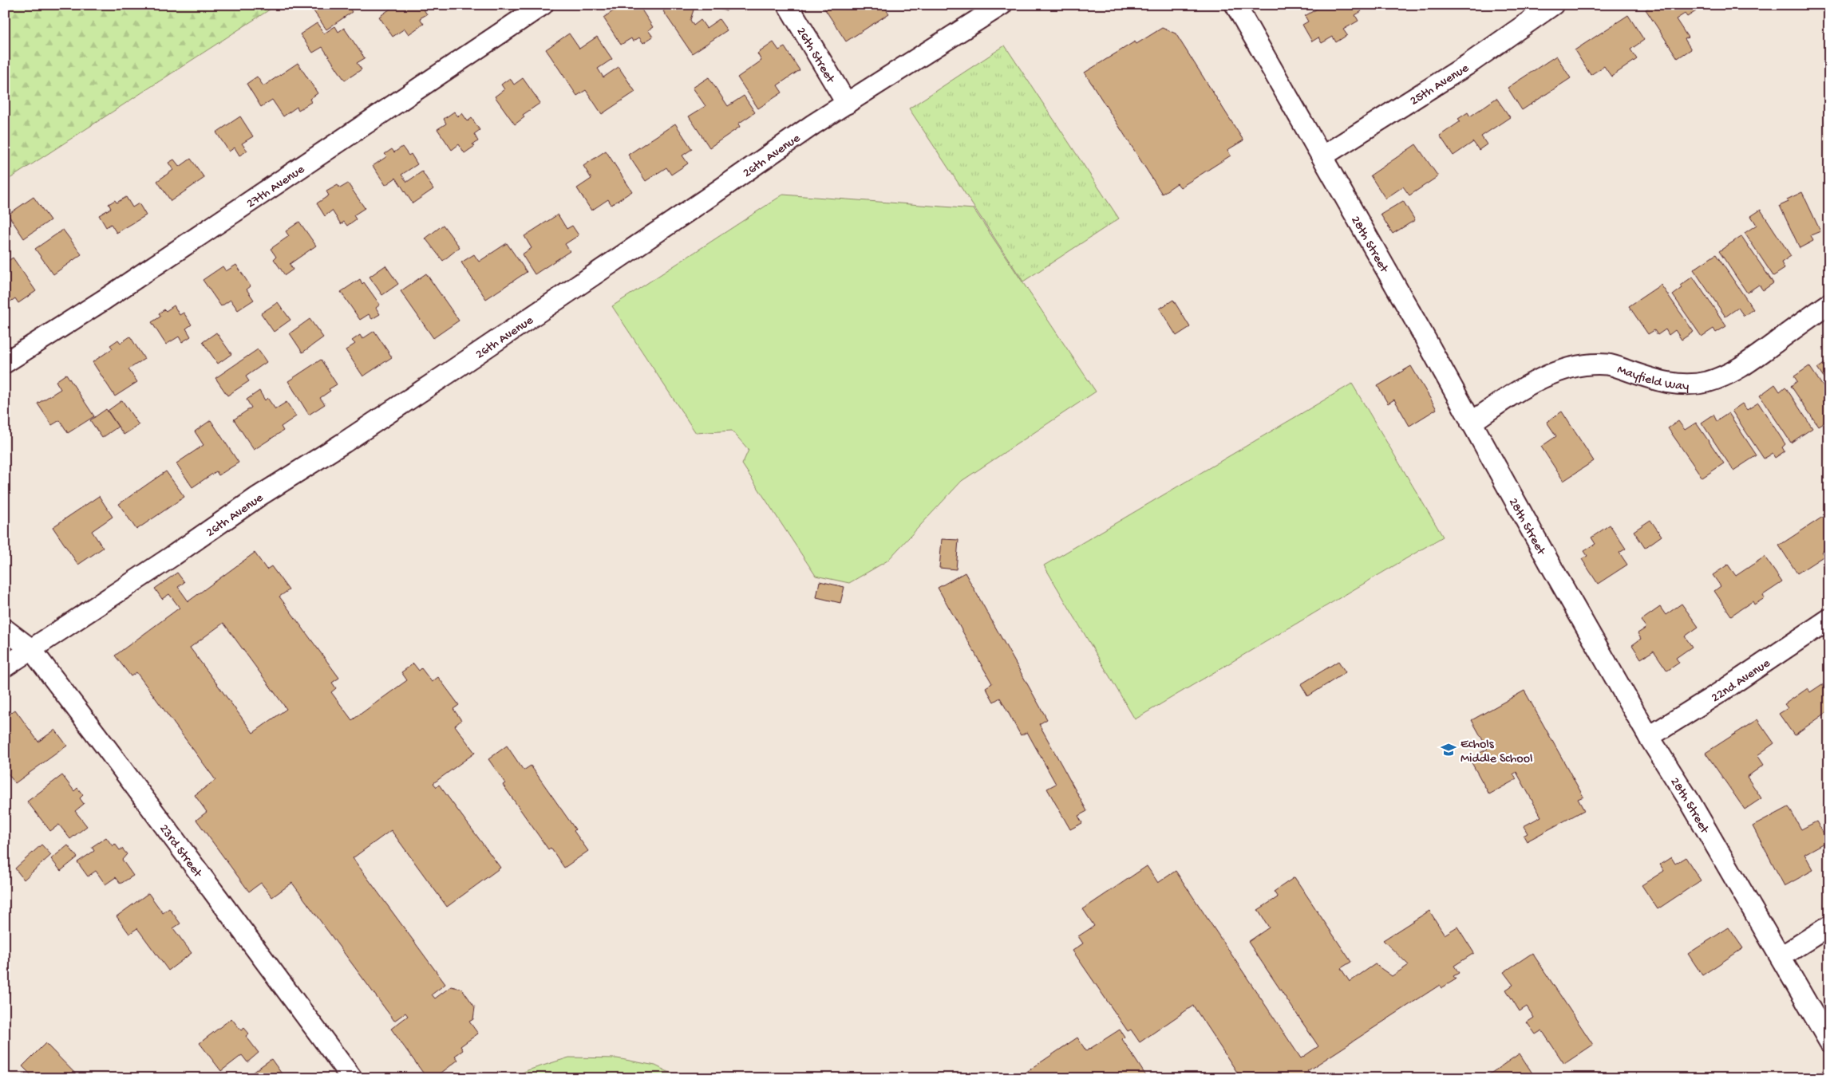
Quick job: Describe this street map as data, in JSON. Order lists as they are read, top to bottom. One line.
{"streets":{"street":["26th Street","25th Avenue","26th Avenue","27th Avenue","28th Street","Mayfield Way","22nd Avenue","23rd Street"]},"crossings":[["26th Street","26th Avenue"],["25th Avenue","28th Street"],["26th Avenue","23rd Street"],["28th Street","Mayfield Way"],["28th Street","22nd Avenue"]],"places":{"school or university":["Echols Middle School"]}}
